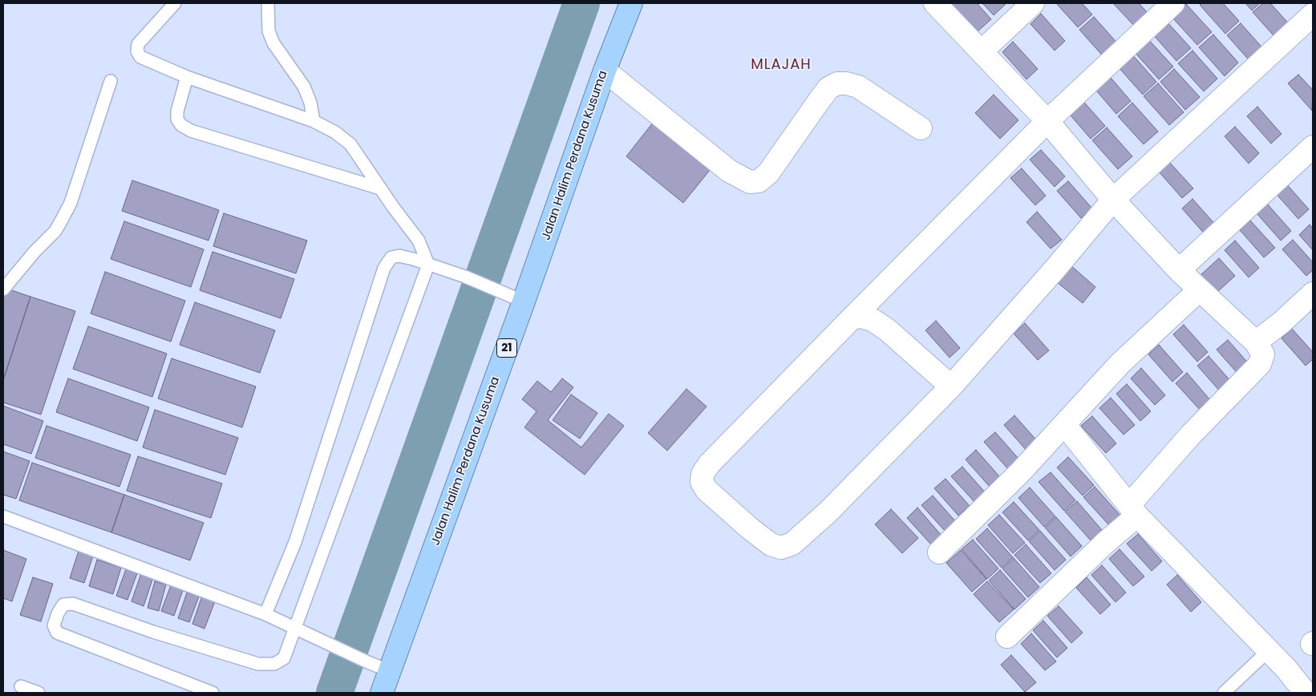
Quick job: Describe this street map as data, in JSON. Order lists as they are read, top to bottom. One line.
{"streets":{"highway":["Jalan Halim Perdana Kusuma","21"]},"districts":["MLAJAH"]}
